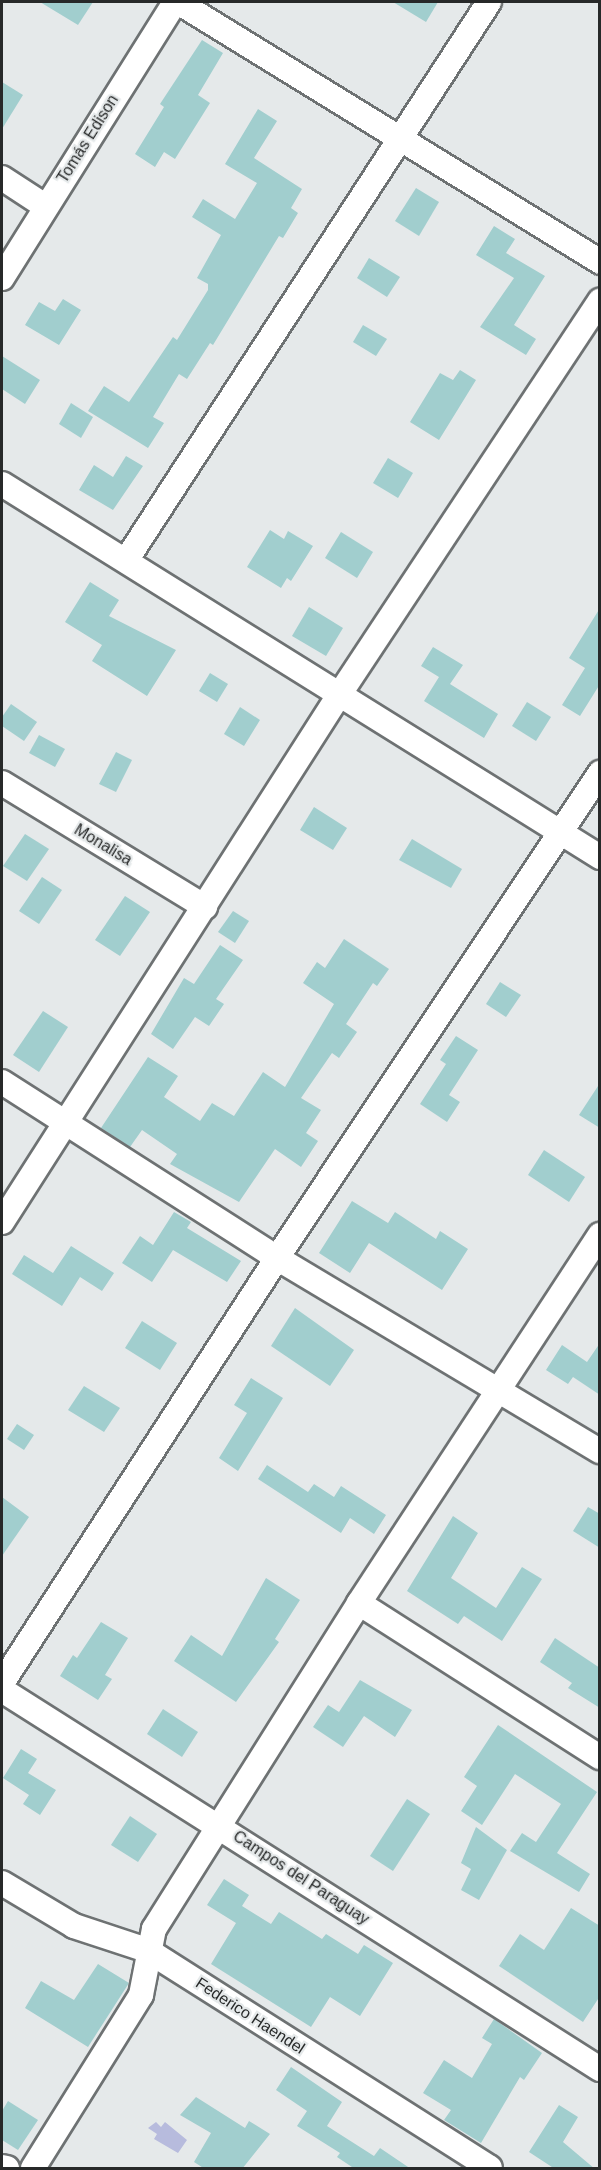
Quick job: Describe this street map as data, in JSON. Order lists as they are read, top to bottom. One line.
{"streets":{"street":["Tomás Edison","Monalisa","Campos del Paraguay","Federico Haendel"]}}
